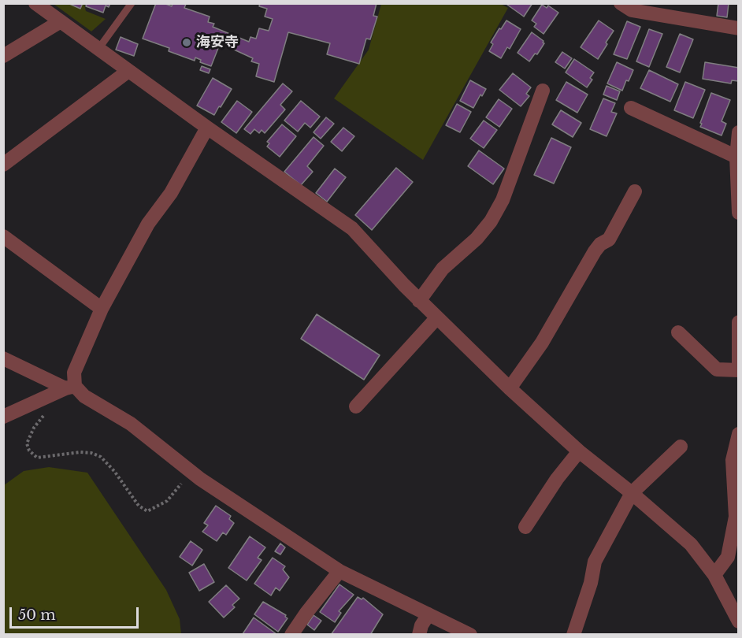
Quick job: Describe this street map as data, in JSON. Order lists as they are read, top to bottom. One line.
{"places":["海安寺"],"scale_bar":"50 m"}
